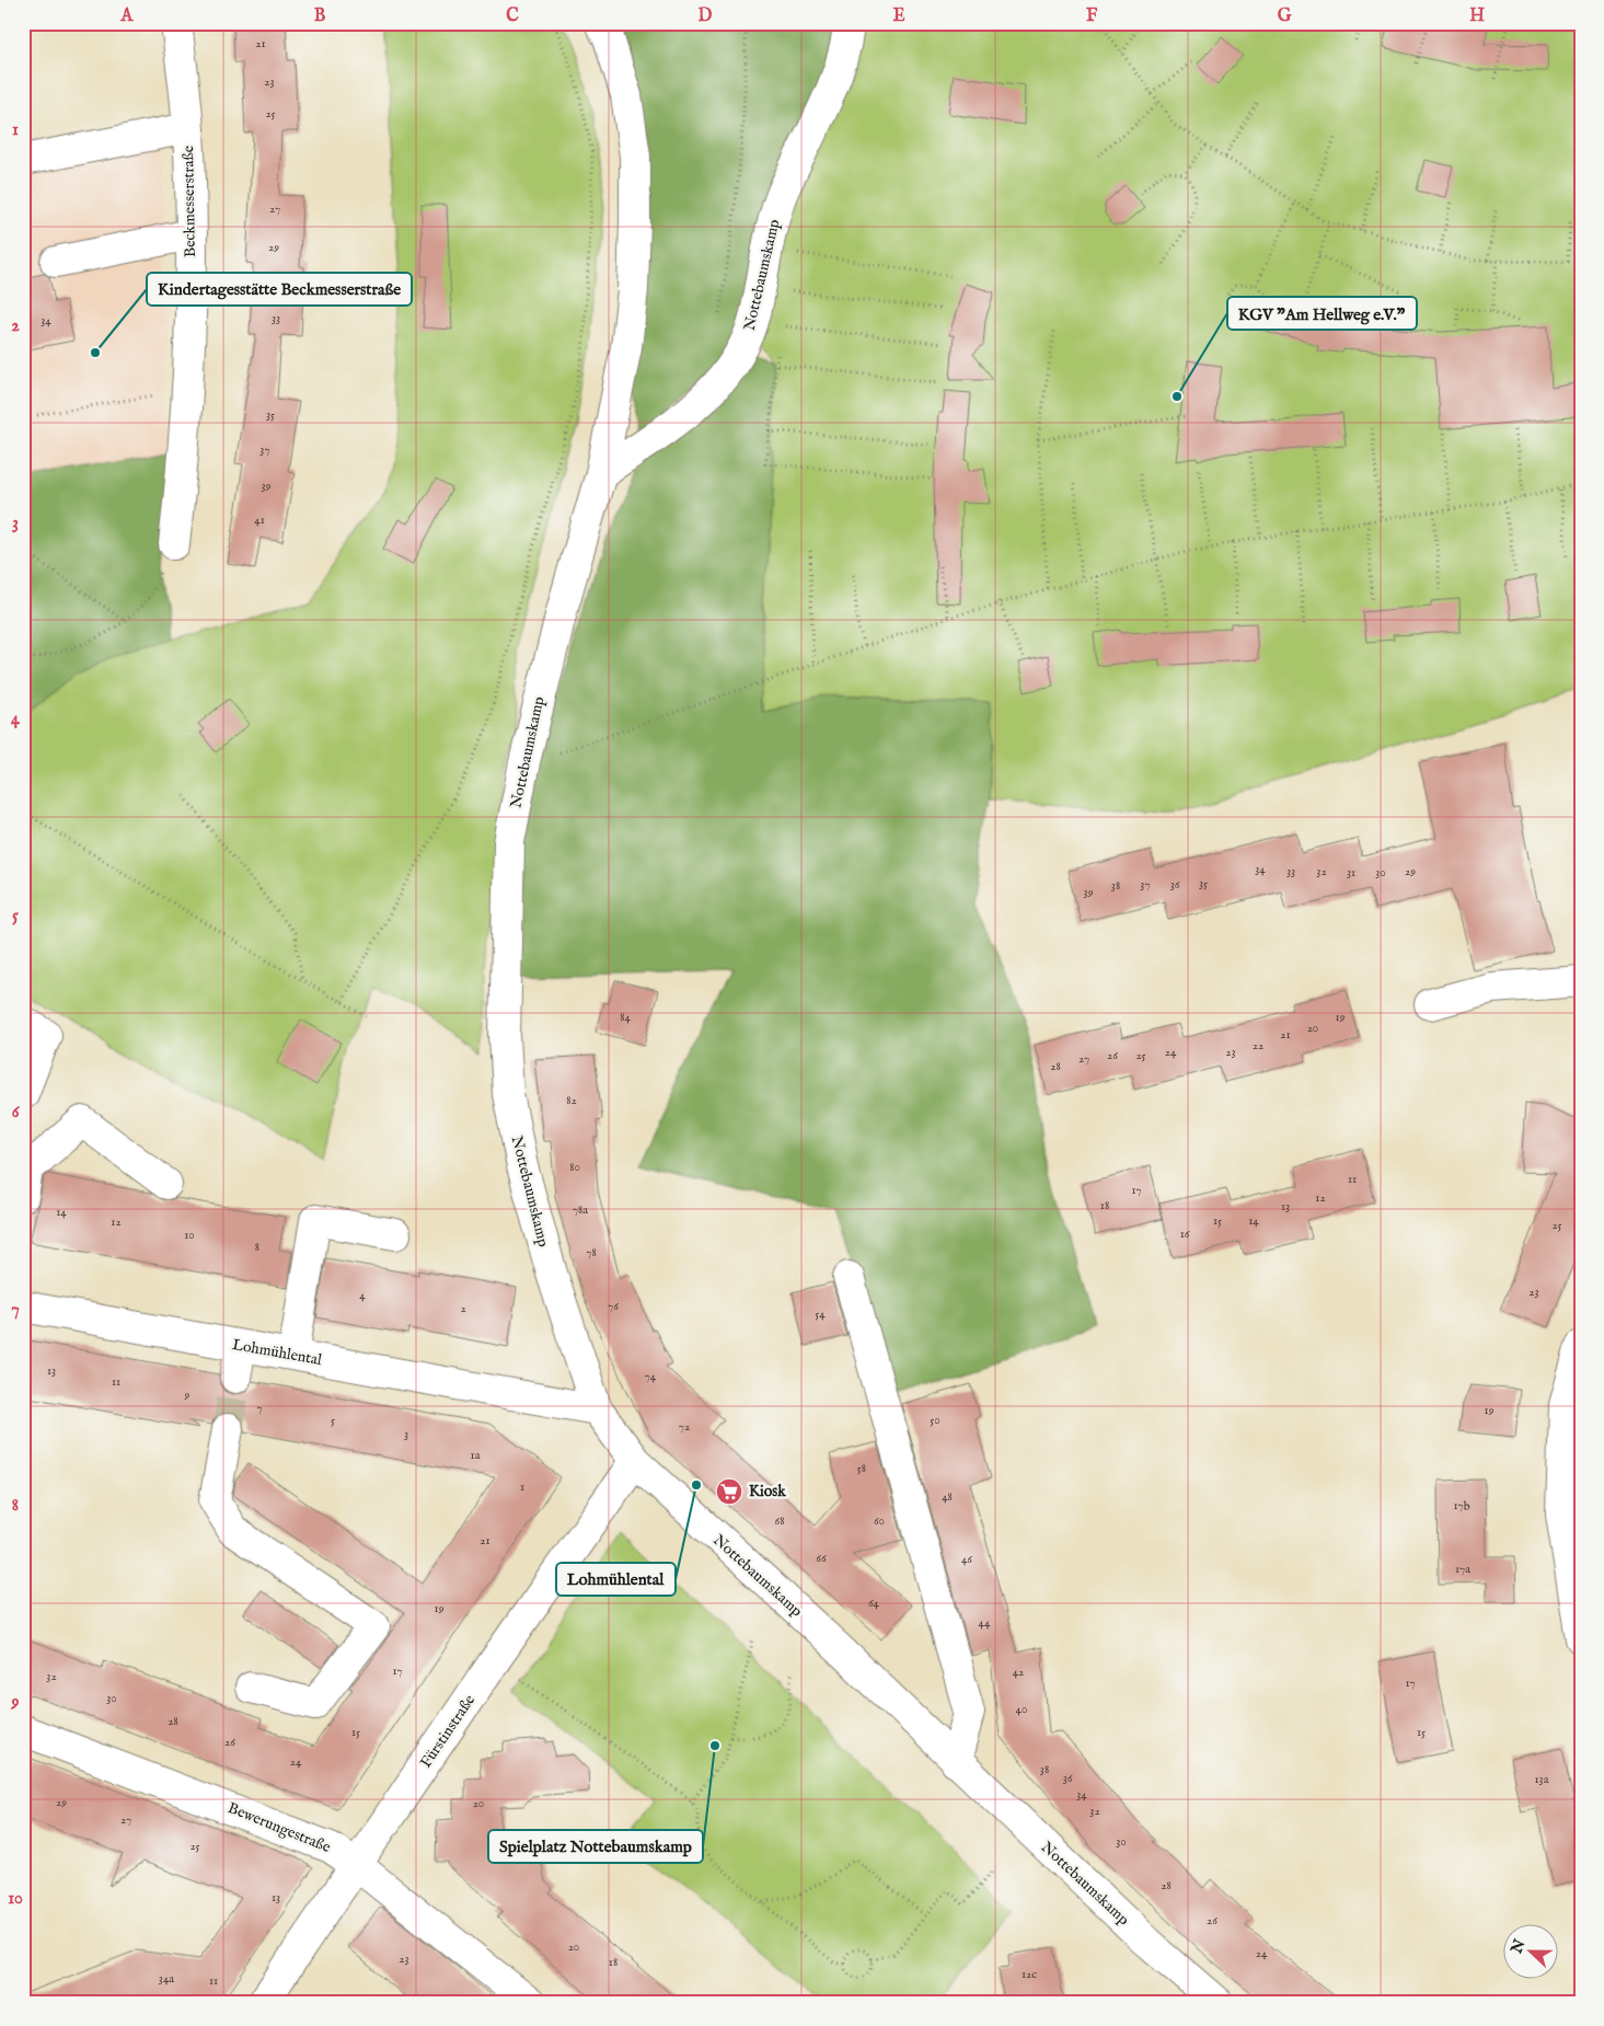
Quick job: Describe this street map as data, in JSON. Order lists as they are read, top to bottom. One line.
{"streets":{"street":["Beckmesserstraße","Nottebaumskamp","Lohmühlental","Fürstinstraße","Bewerungestraße"]},"crossings":[["Nottebaumskamp","Lohmühlental"],["Nottebaumskamp","Fürstinstraße"],["Fürstinstraße","Bewerungestraße"]],"places":{"other":["Kindertagesstätte Beckmesserstraße","KGV \"Am Hellweg e.V.\"","Lohmühlental","Spielplatz Nottebaumskamp"],"supermarket":["Kiosk"]},"house_numbers":["21","23","25","27","29","33","34","35","37","39","41","34","33","32","29","31","30","35","37","36","38","39","84","19","20","21","22","24","23","26","25","27","28","82","80","11","17","12","18","13","78a","14","15","14","12","25","16","10","8","78","23","4","76","2","54","13","74","11","9","7","19","5","50","72","3","1a","58","1","48","17b","68","60","21","66","46","17a","64","19","44","17","42","32","17","30","40","28","15","15","26","24","38","36","13a","34","29","20","32","27","30","25","28","13","26","20","24","23","18","12c","34a","11"],"north":"left","grid":{"columns":["A","B","C","D","E","F","G","H"],"rows":["1","2","3","4","5","6","7","8","9","10"]}}
